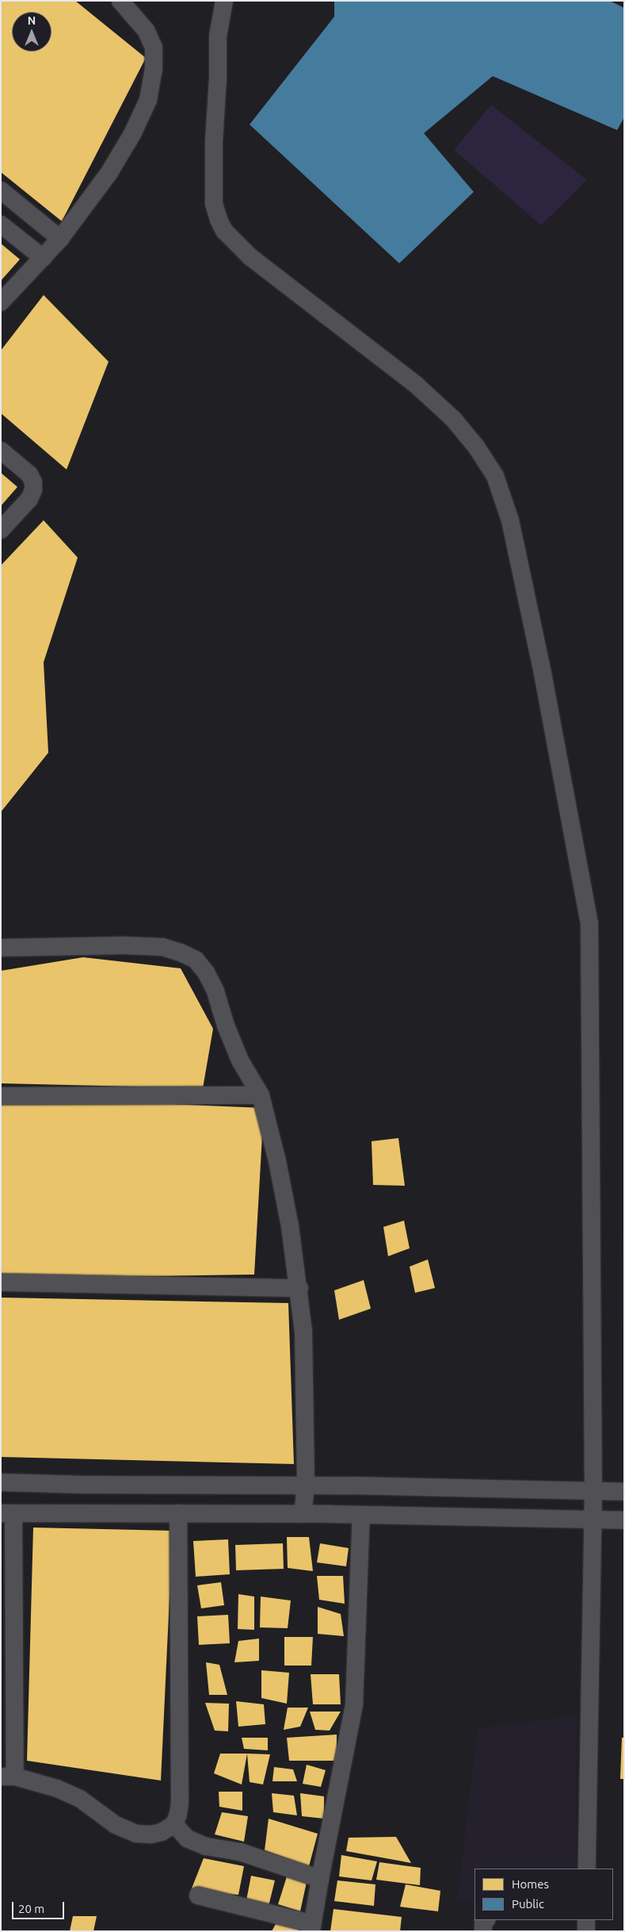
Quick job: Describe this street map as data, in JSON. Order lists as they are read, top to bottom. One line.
{"legend":["Homes","Public"],"scale_bar":"20 m","north":"top"}
